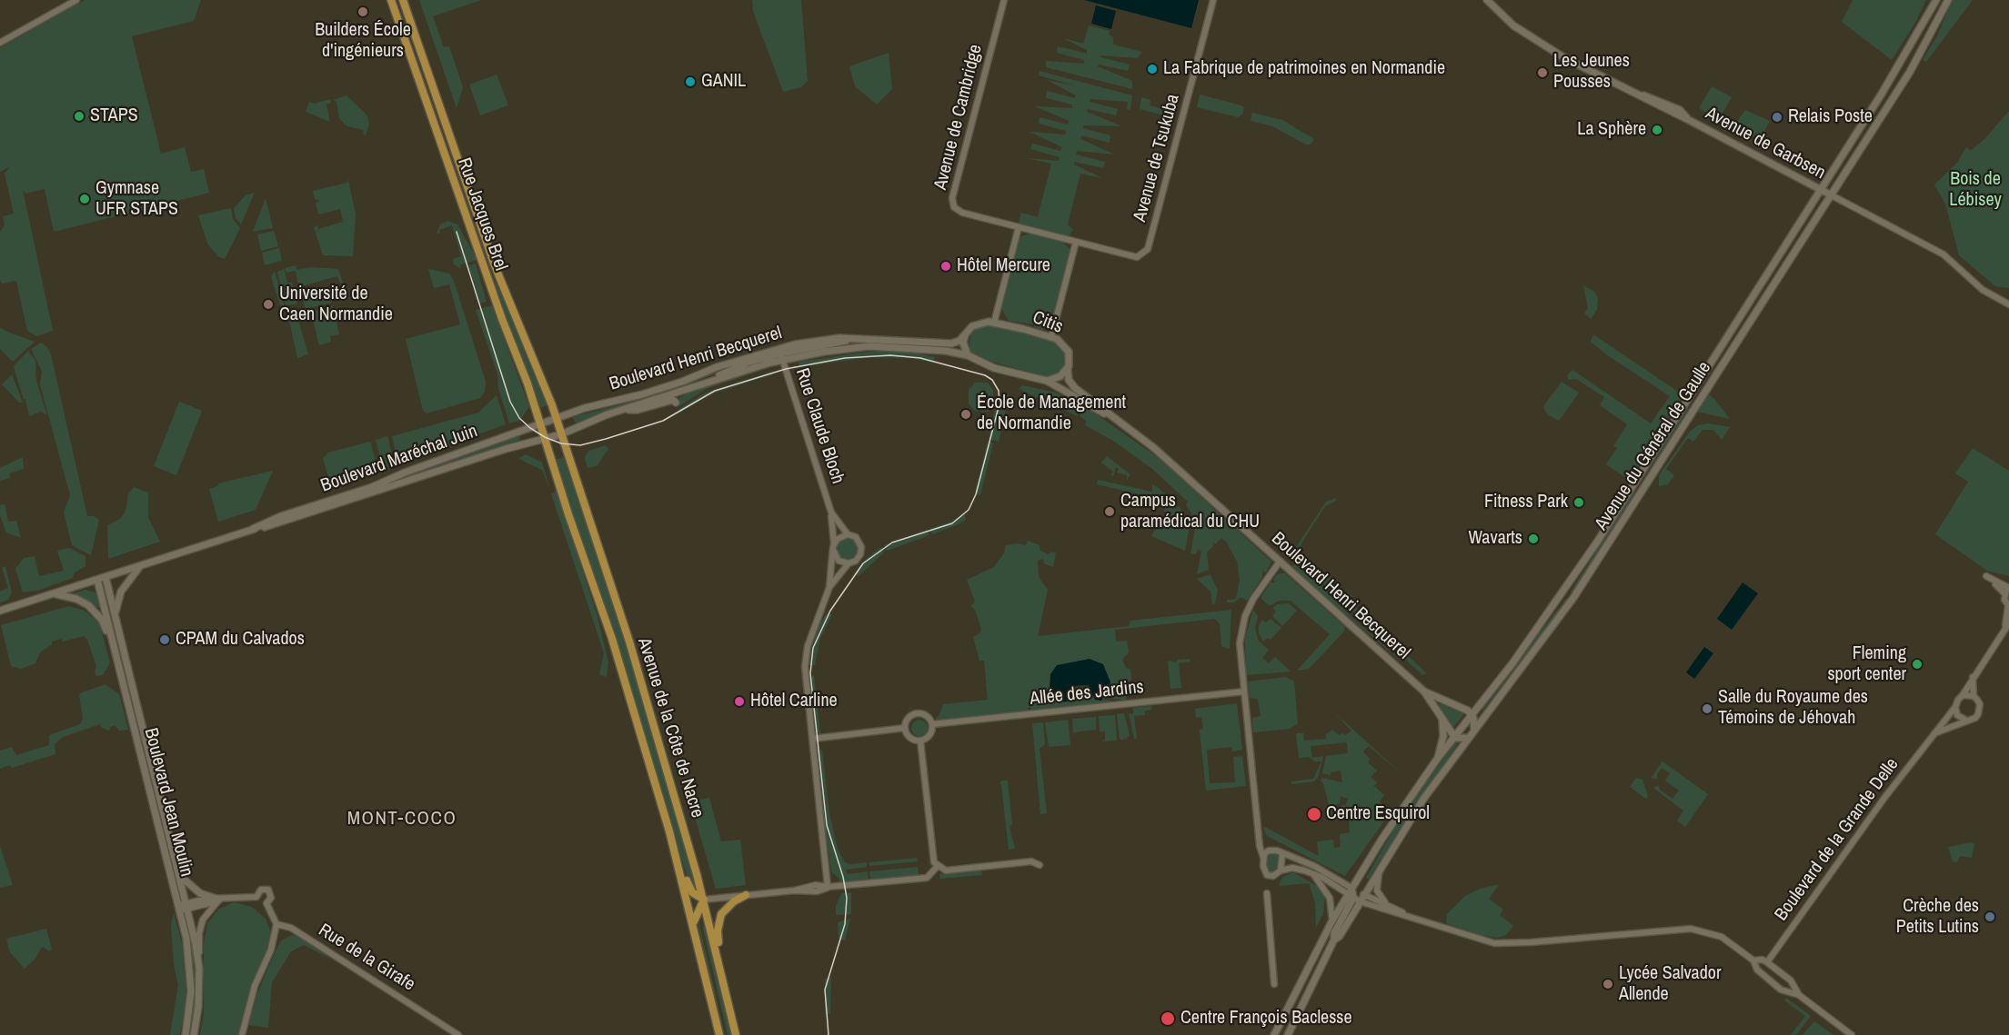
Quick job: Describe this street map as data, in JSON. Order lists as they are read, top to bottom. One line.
{"streets":{"main road":["Avenue de Garbsen","Rue Jacques Brel","Citis","Boulevard Henri Becquerel","Avenue du Général de Gaulle","Boulevard Maréchal Juin","Avenue de la Côte de Nacre","Boulevard Jean Moulin"],"street":["Avenue de Cambridge","Avenue de Tsukuba","Rue Claude Bloch","Allée des Jardins","Boulevard de la Grande Delle","Rue de la Girafe"]},"crossings":[["Avenue de Cambridge","Avenue de Tsukuba"],["Avenue de Garbsen","Avenue du Général de Gaulle"],["Rue Jacques Brel","Boulevard Henri Becquerel"],["Rue Jacques Brel","Boulevard Maréchal Juin"],["Rue Jacques Brel","Avenue de la Côte de Nacre"],["Citis","Boulevard Henri Becquerel"],["Boulevard Henri Becquerel","Rue Claude Bloch"],["Boulevard Henri Becquerel","Boulevard Maréchal Juin"],["Boulevard Henri Becquerel","Avenue de la Côte de Nacre"],["Boulevard Maréchal Juin","Avenue de la Côte de Nacre"],["Boulevard Maréchal Juin","Boulevard Jean Moulin"]],"districts":["MONT-COCO"],"parks":["Bois de Lébisey"],"places":["Builders École d'ingénieurs","La Fabrique de patrimoines en Normandie","Les Jeunes Pousses","GANIL","STAPS","Relais Poste","La Sphère","Gymnase UFR STAPS","Hôtel Mercure","Université de Caen Normandie","École de Management de Normandie","Fitness Park","Campus paramédical du CHU","Wavarts","CPAM du Calvados","Fleming sport center","Hôtel Carline","Salle du Royaume des Témoins de Jéhovah","Centre Esquirol","Crèche des Petits Lutins","Lycée Salvador Allende","Centre François Baclesse"]}
